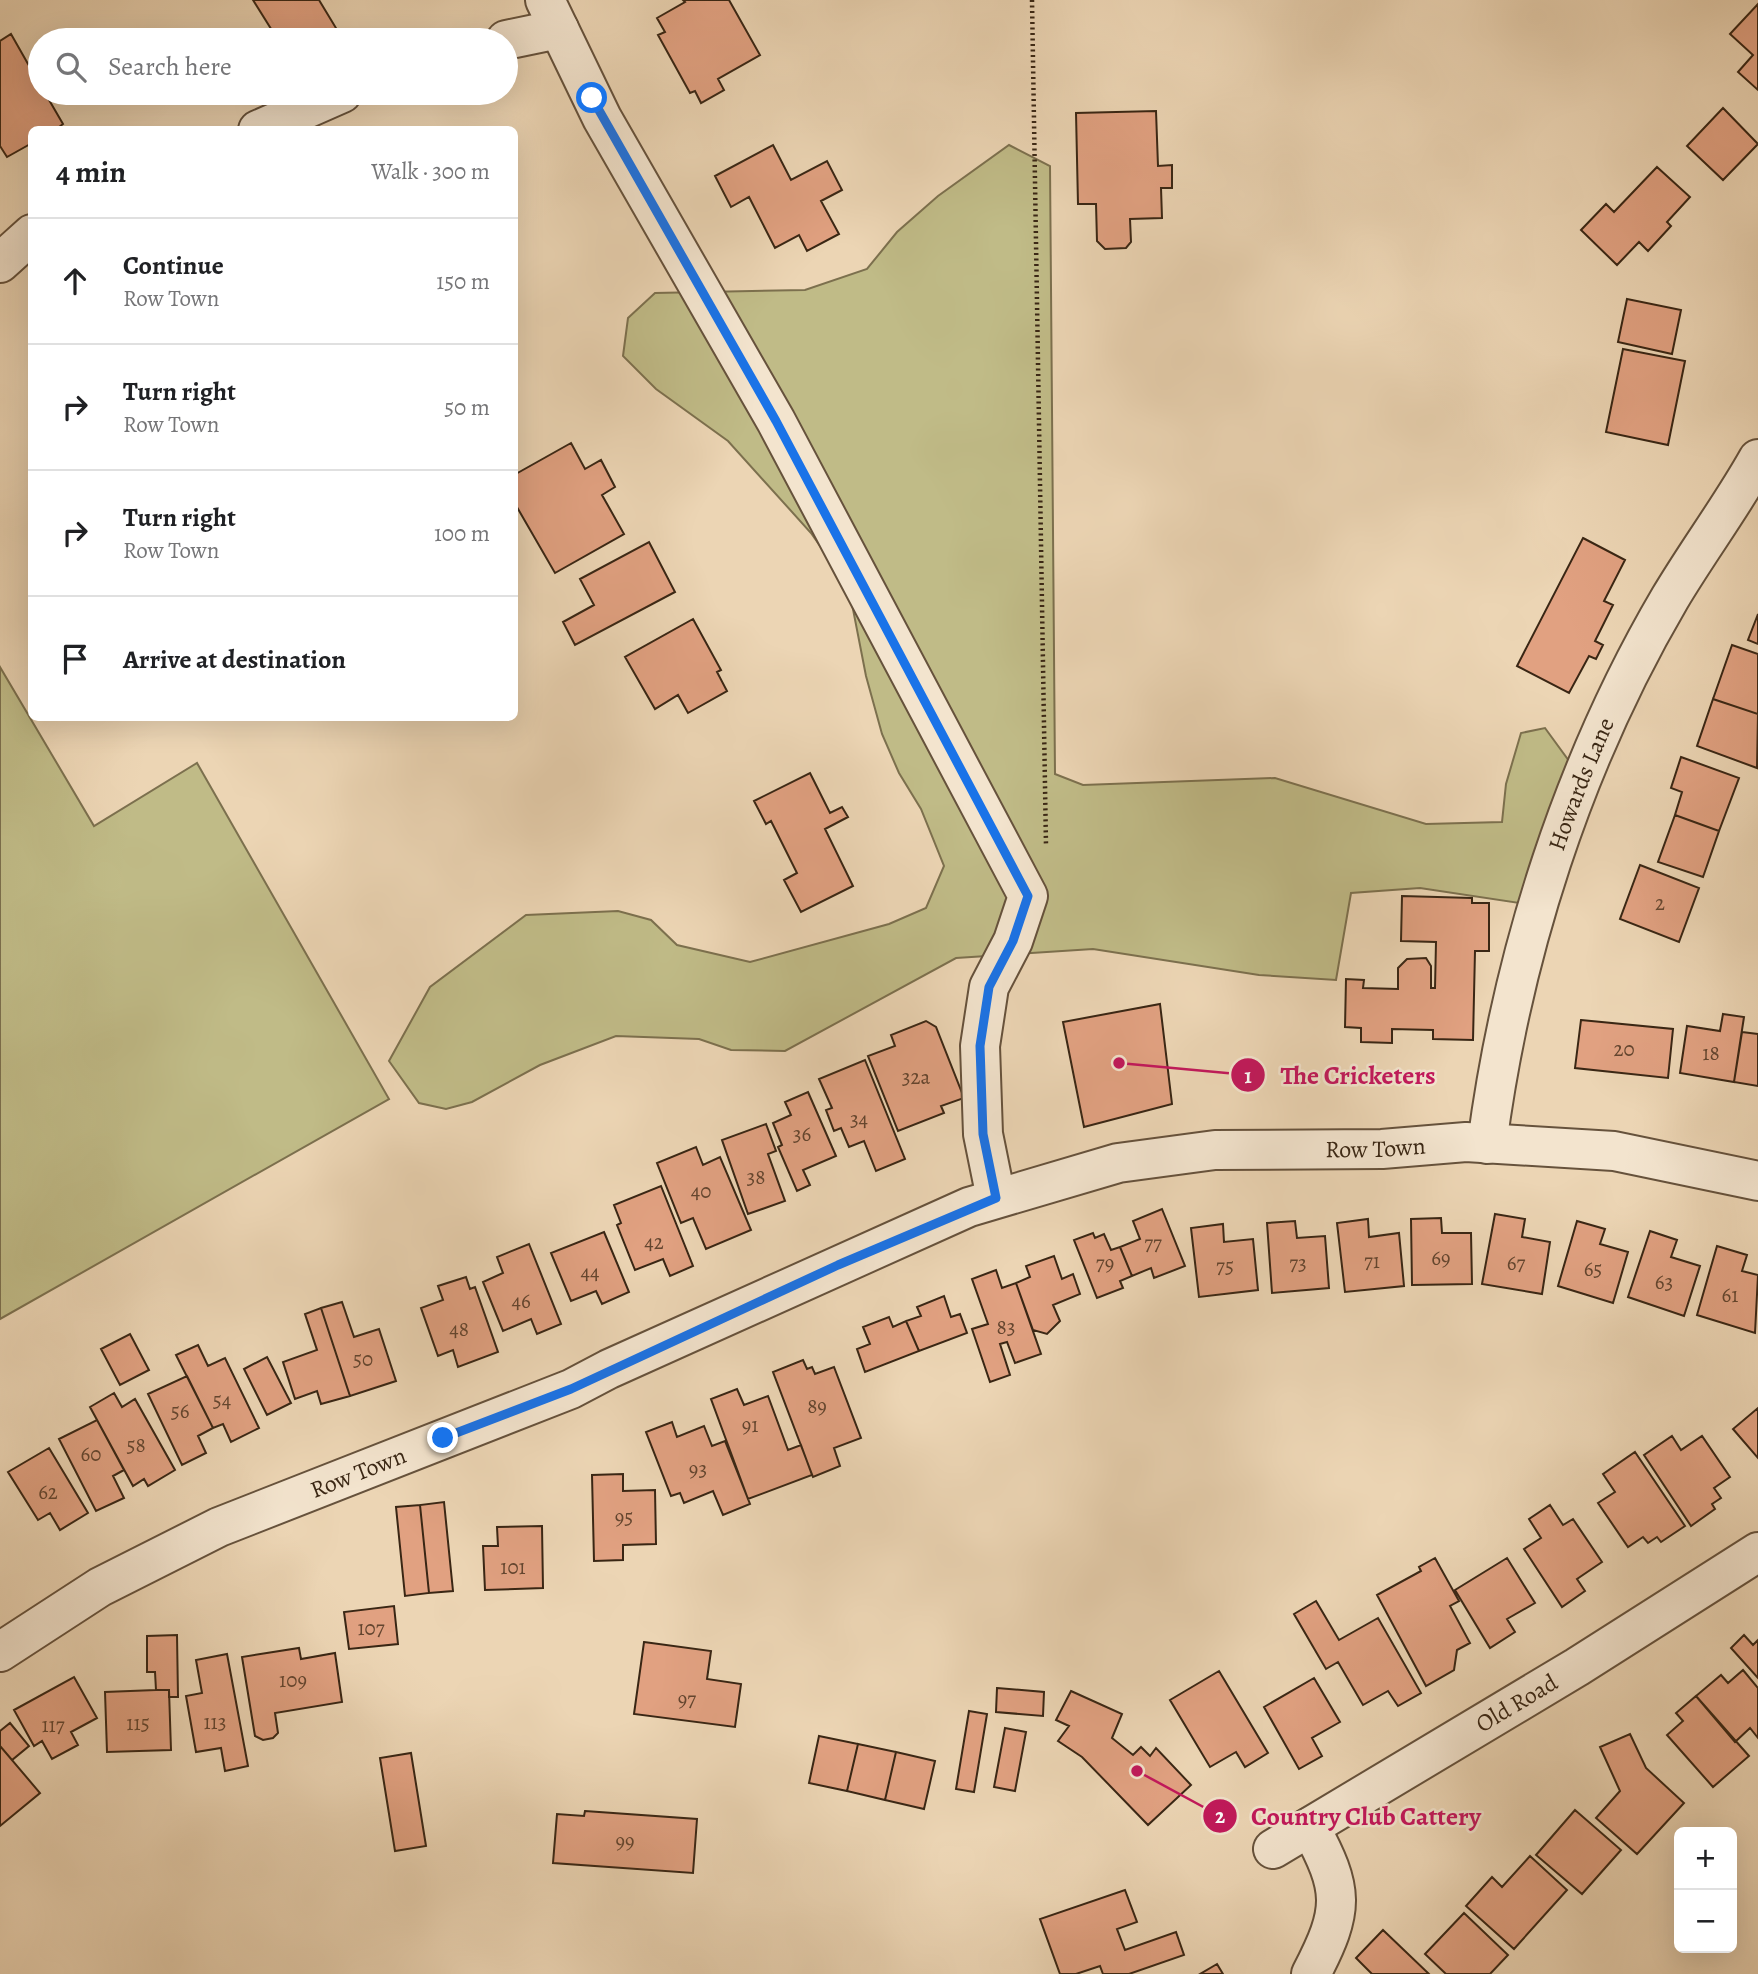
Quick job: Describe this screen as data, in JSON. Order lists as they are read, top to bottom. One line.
{"streets":{"street":["Howards Lane","Row Town","Old Road"]},"crossings":[["Howards Lane","Row Town"]],"places":["The Cricketers","Country Club Cattery"],"house_numbers":["2","20","18","32a","34","36","38","40","42","77","69","71","79","73","67","75","65","44","63","61","46","83","48","50","54","89","56","91","58","60","93","62","95","101","107","109","97","113","115","117","99"],"page":{"search":"Search here","heading":["4 min","Walk · 300 m"],"list":[["Continue","Row Town","150 m"],["Turn right","Row Town","50 m"],["Turn right","Row Town","100 m"],"Arrive at destination"],"map_buttons":["+","−"]}}
